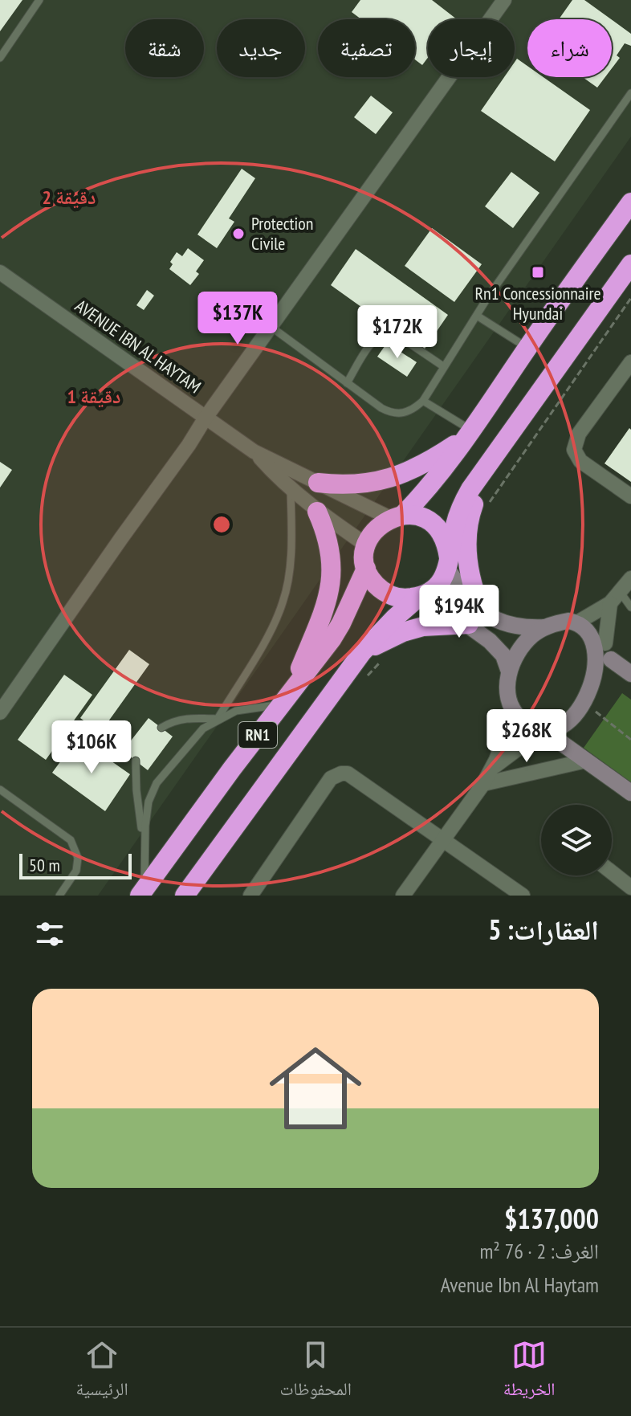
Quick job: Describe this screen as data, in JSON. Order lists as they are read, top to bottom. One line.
{"streets":{"highway":["RN1"],"street":["AVENUE IBN AL HAYTAM"]},"crossings":[["AVENUE IBN AL HAYTAM","RN1"]],"places":{"other":["Protection Civile"],"transit":["Rn1 Concessionnaire Hyundai"]},"scale_bar":"50 m","page":{"chip":["شراء","إيجار","تصفية","جديد","شقة"],"price":["$137K","$172K","$194K","$268K","$106K"],"scale":"50 m","heading":"العقارات: 5","list":[{"name":"$137,000","note":"الغرف: 2 · 76 m² · Avenue Ibn Al Haytam"}],"tabs":["الخريطة","المحفوظات","الرئيسية"]},"rings":["2 دقيقة","1 دقيقة"]}
